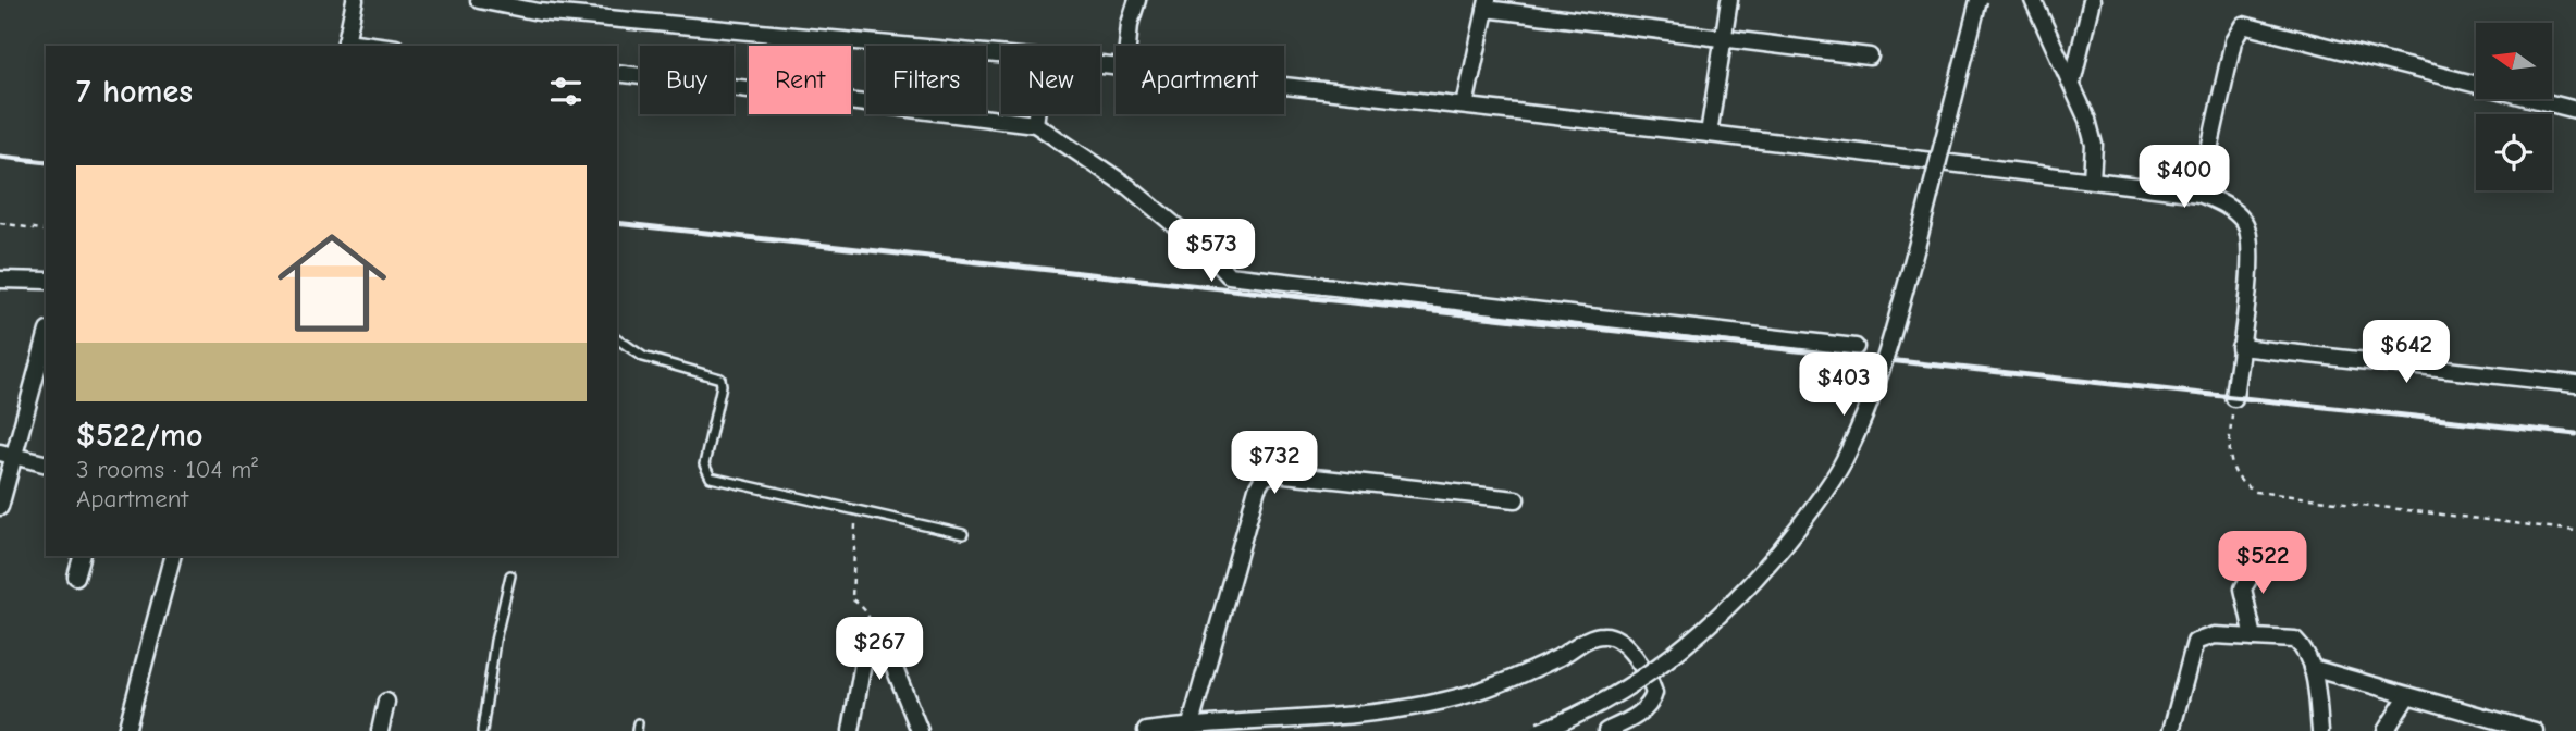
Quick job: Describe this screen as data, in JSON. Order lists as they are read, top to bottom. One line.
{"north":"left","page":{"chip":["Buy","Rent","Filters","New","Apartment"],"heading":"7 homes","list":[{"name":"$522/mo","note":"3 rooms · 104 m² · Apartment"}],"price":["$400","$573","$642","$403","$732","$522","$267"]}}
